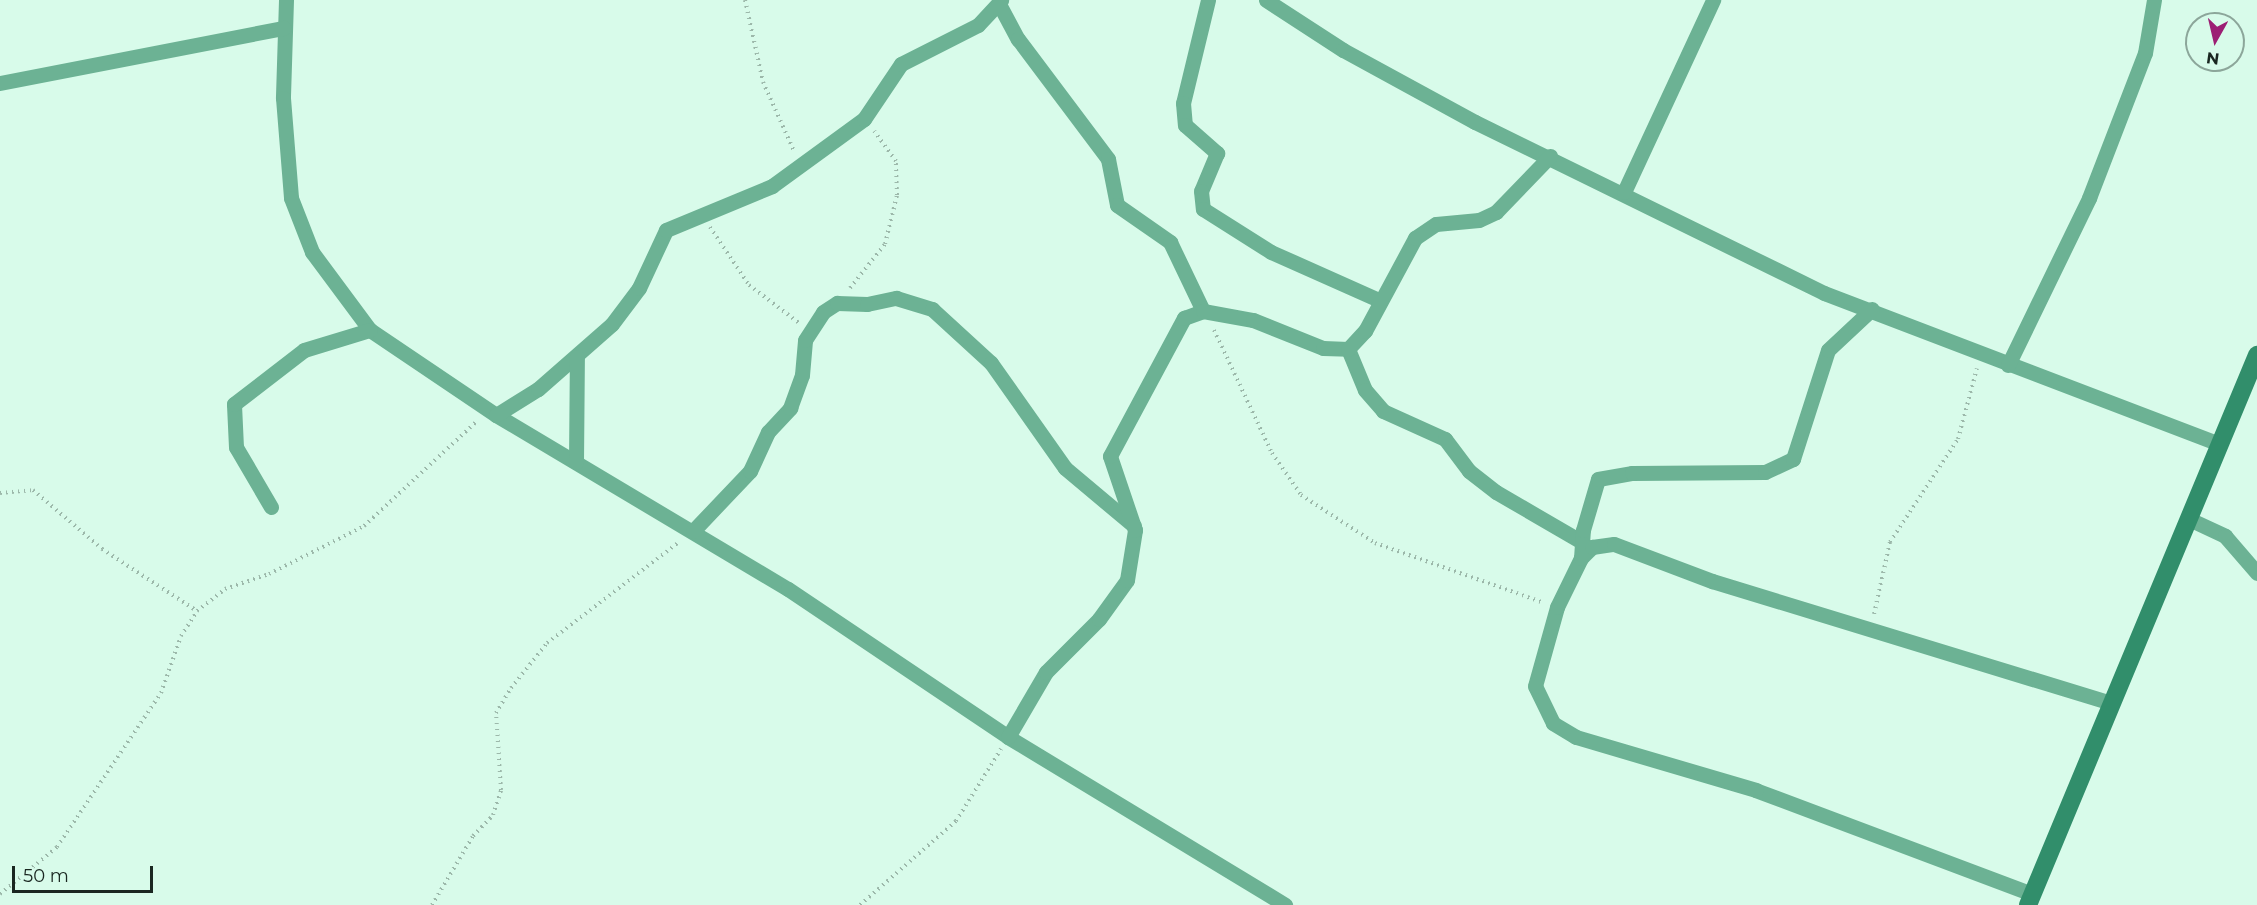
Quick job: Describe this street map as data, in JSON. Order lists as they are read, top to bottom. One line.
{"scale_bar":"50 m","north":"bottom"}
